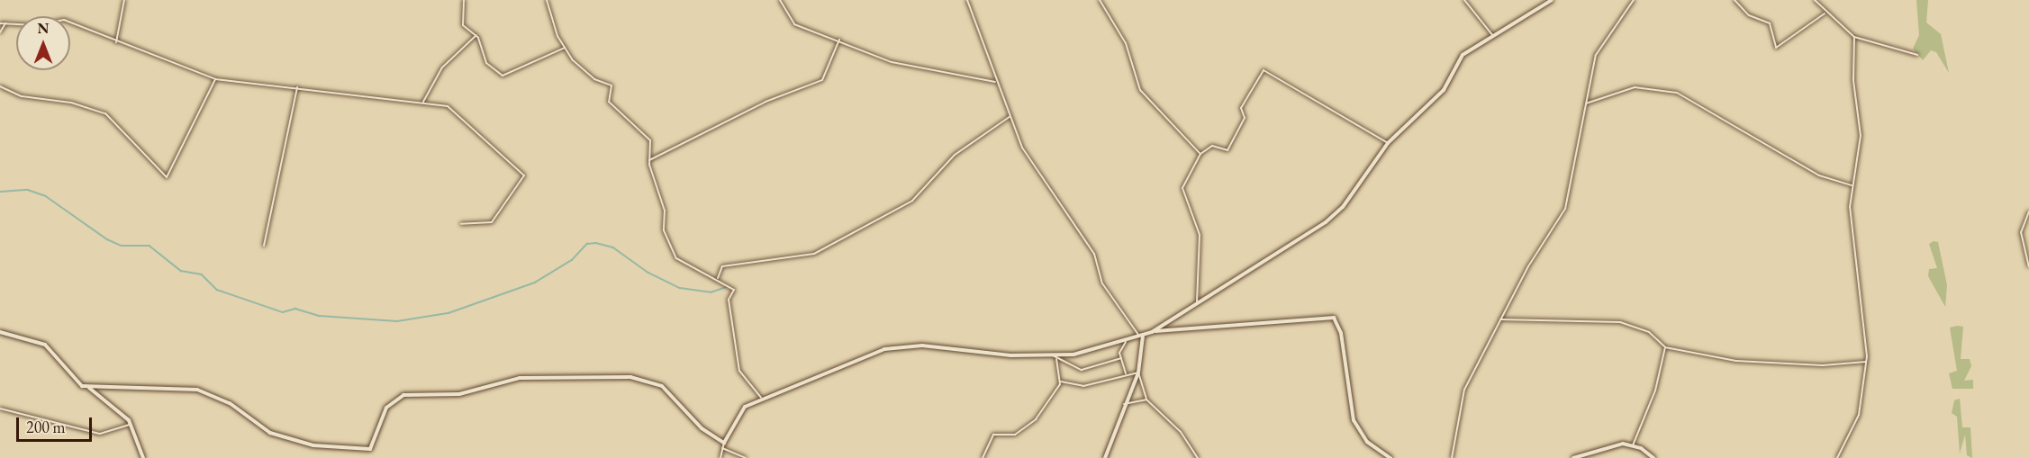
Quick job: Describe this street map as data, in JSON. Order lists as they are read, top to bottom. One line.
{"scale_bar":"200 m","north":"top"}
